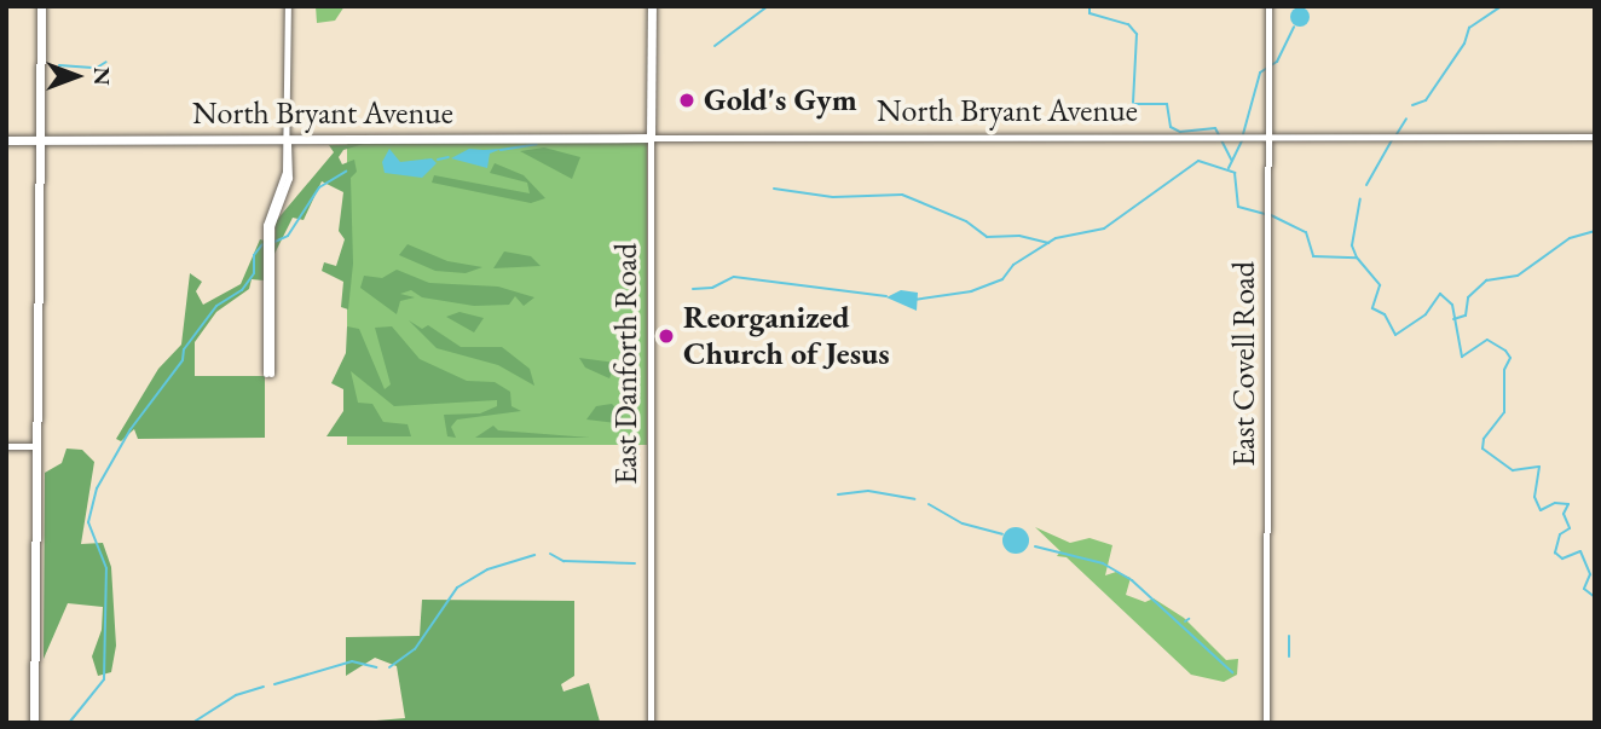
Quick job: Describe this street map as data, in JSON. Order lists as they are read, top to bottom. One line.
{"streets":{"main road":["North Bryant Avenue","East Danforth Road"],"street":["East Covell Road"]},"crossings":[["North Bryant Avenue","East Danforth Road"],["North Bryant Avenue","East Covell Road"]],"places":["Gold's Gym","Reorganized Church of Jesus"],"north":"right"}
